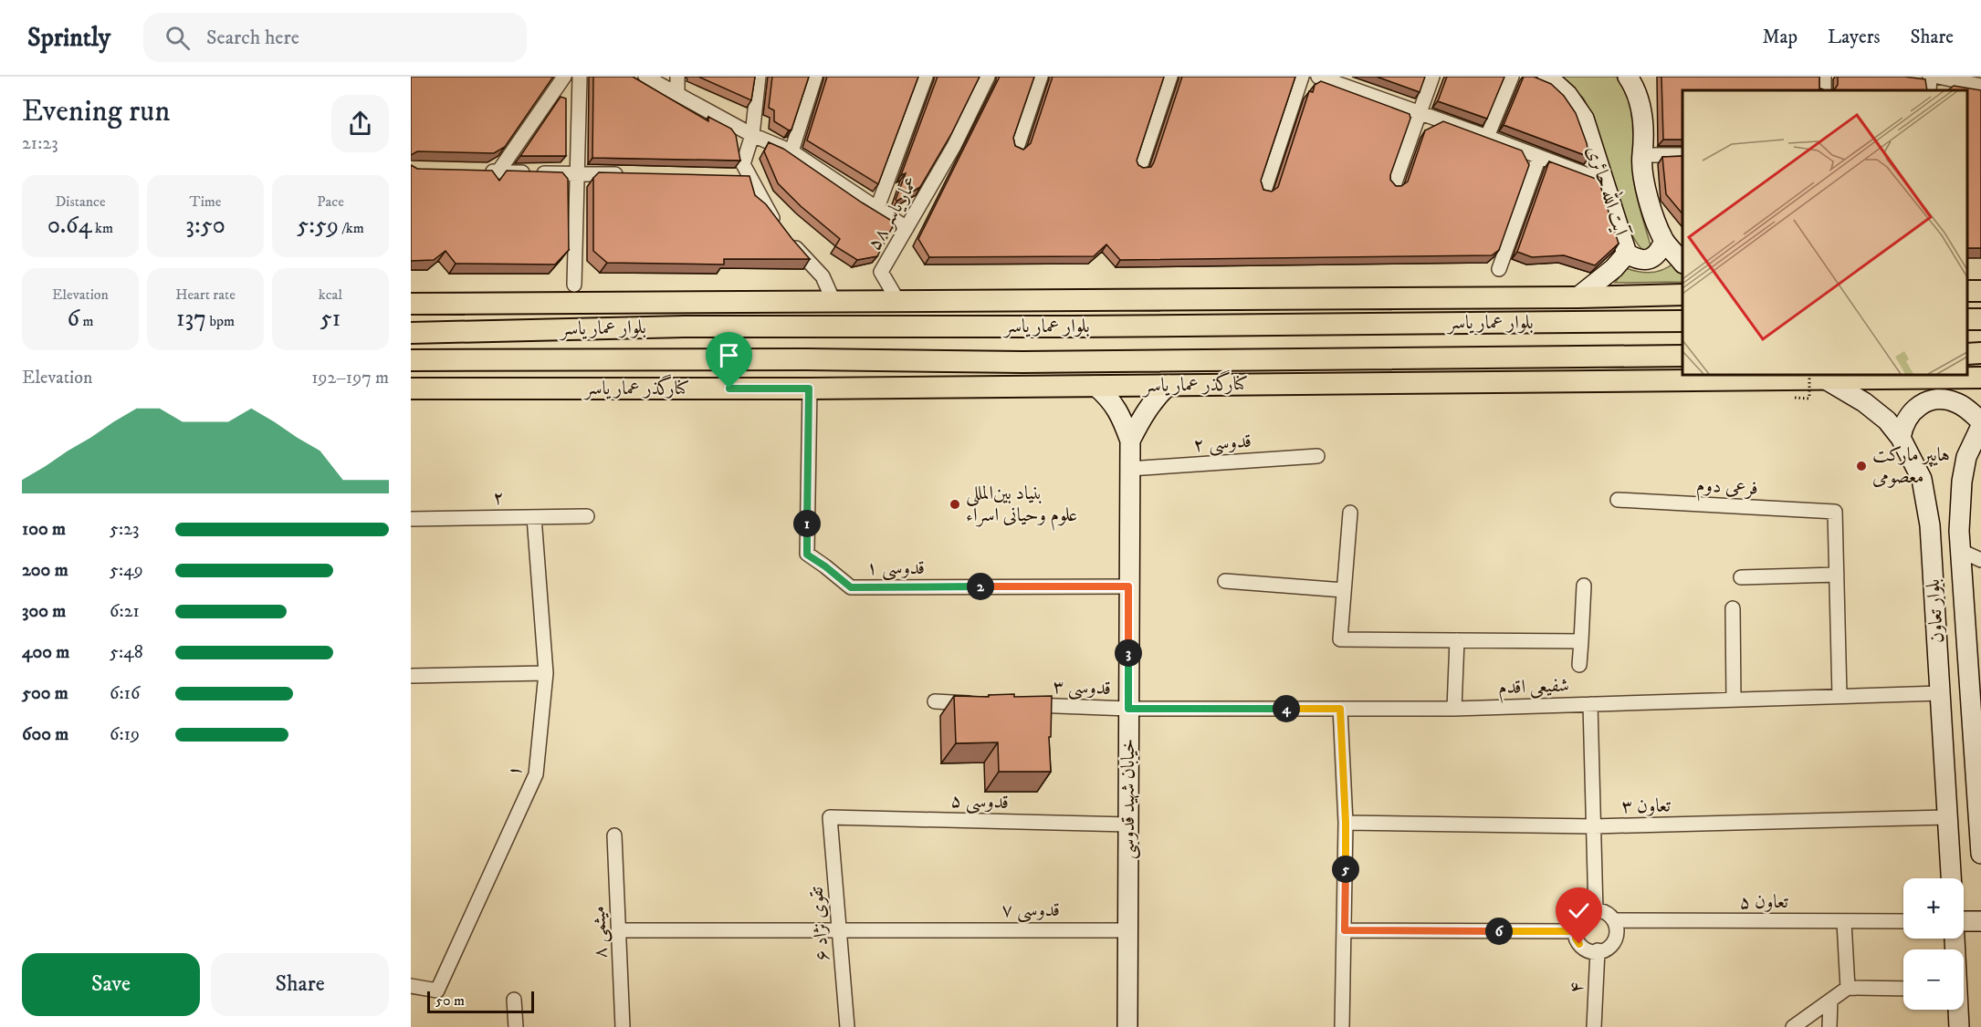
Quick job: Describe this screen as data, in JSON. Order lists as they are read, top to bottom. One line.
{"streets":{"main road":["آیت الله حائری","بلوار عمار یاسر","کنارگذر عمار یاسر","بلوار تعاون","خیابان شهید قدوسی"],"street":["عمار یاسر ۵۸","قدوسی ۲","فرعی دوم","۲","قدوسی ۱","شفیعی اقدم","قدوسی ۳","۱","قدوسی ۵","تعاون ۳","تعاون ۵","قدوسی ۷","تقوی نژاد ۶","میثمی ۸","۴"]},"crossings":[["کنارگذر عمار یاسر","قدوسی ۱"],["کنارگذر عمار یاسر","بلوار تعاون"],["قدوسی ۲","خیابان شهید قدوسی"],["۲","۱"],["قدوسی ۱","خیابان شهید قدوسی"],["بلوار تعاون","شفیعی اقدم"],["بلوار تعاون","تعاون ۳"],["شفیعی اقدم","قدوسی ۳"],["شفیعی اقدم","خیابان شهید قدوسی"],["قدوسی ۳","خیابان شهید قدوسی"],["خیابان شهید قدوسی","قدوسی ۵"],["خیابان شهید قدوسی","قدوسی ۷"],["قدوسی ۵","تقوی نژاد ۶"],["تعاون ۵","۴"],["قدوسی ۷","تقوی نژاد ۶"],["قدوسی ۷","میثمی ۸"]],"places":["هایپر مارکت معصومی","بنیاد بین‌المللی علوم وحیانی اسراء"],"scale_bar":"50 m","page":{"header":"Sprintly","search":"Search here","nav":["Map","Layers","Share"],"heading":["Evening run","21:23"],"stats":[["Distance","0.64 km"],["Time","3:50"],["Pace","5:59 /km"],["Elevation","6 m"],["Heart rate","137 bpm"],["kcal","51"]],"chart":["Elevation","192–197 m"],"list":[{"name":"100 m","note":"5:23"},{"name":"200 m","note":"5:49"},{"name":"300 m","note":"6:21"},{"name":"400 m","note":"5:48"},{"name":"500 m","note":"6:16"},{"name":"600 m","note":"6:19"}],"pins":["1","2","3","4","5","6"],"map_buttons":["+","−"],"buttons":["Save","Share"],"scale":"50 m"}}
